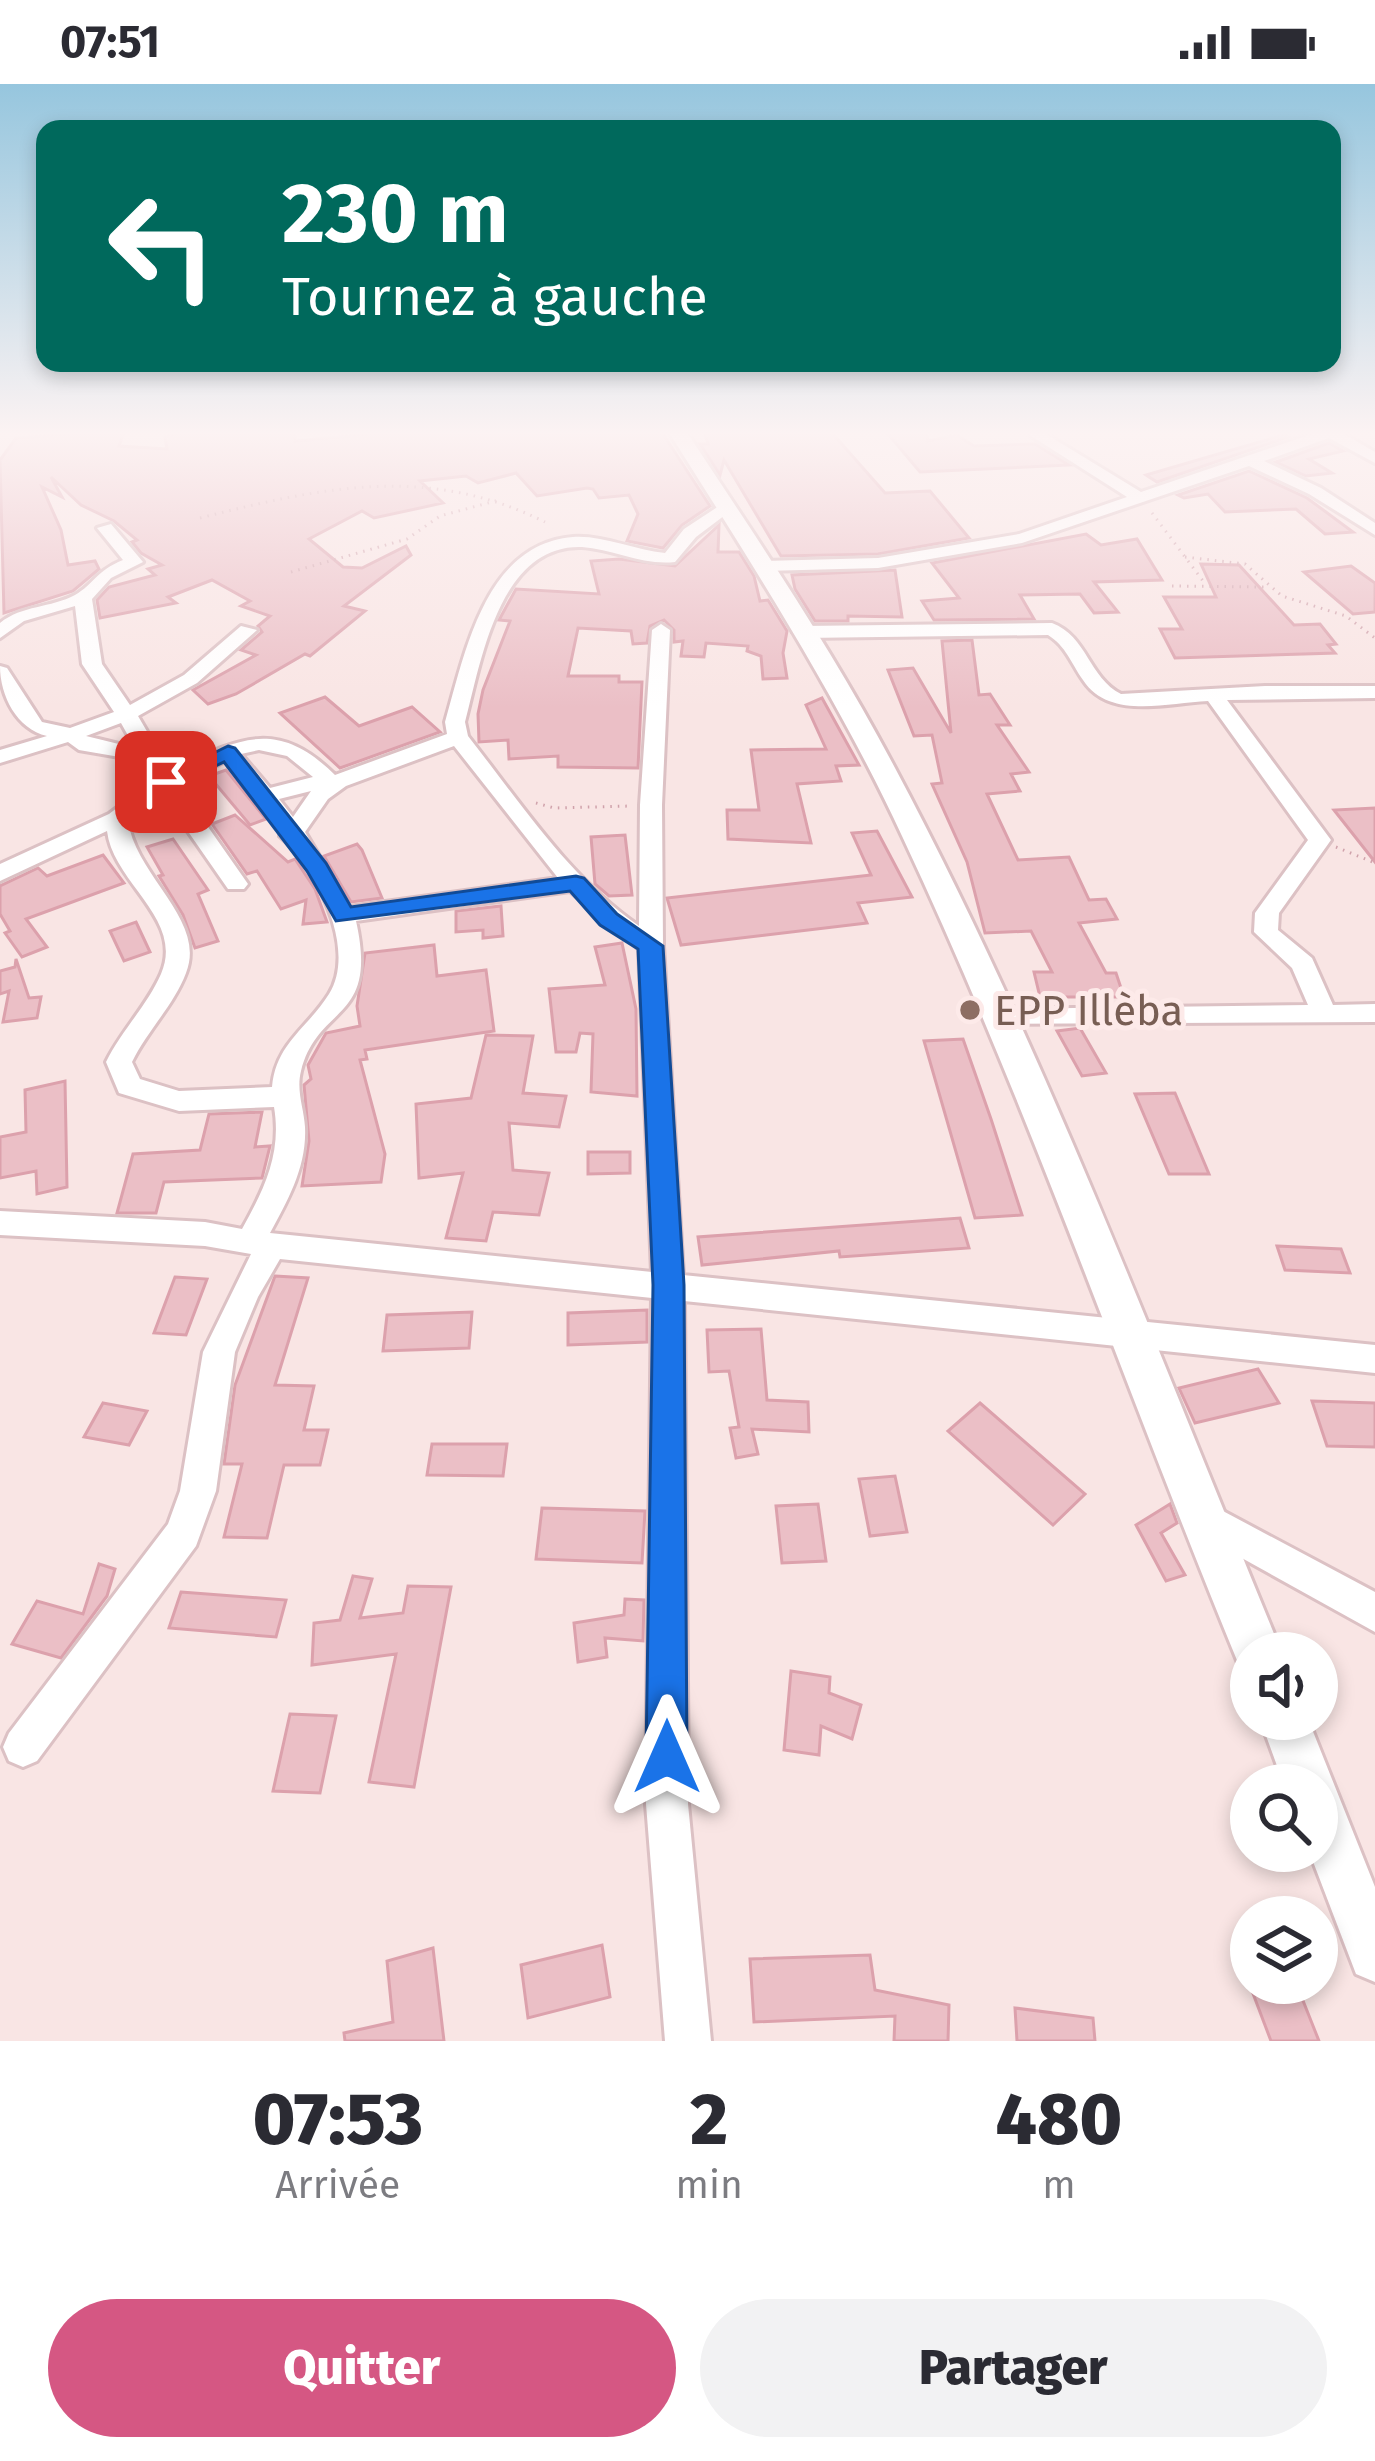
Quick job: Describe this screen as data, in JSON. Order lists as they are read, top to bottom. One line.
{"places":["EPP Illèba"],"page":{"status":"07:51","turn":["230 m","Tournez à gauche"],"eta":["07:53","Arrivée","2","min","480","m"],"buttons":["Quitter","Partager"]}}
